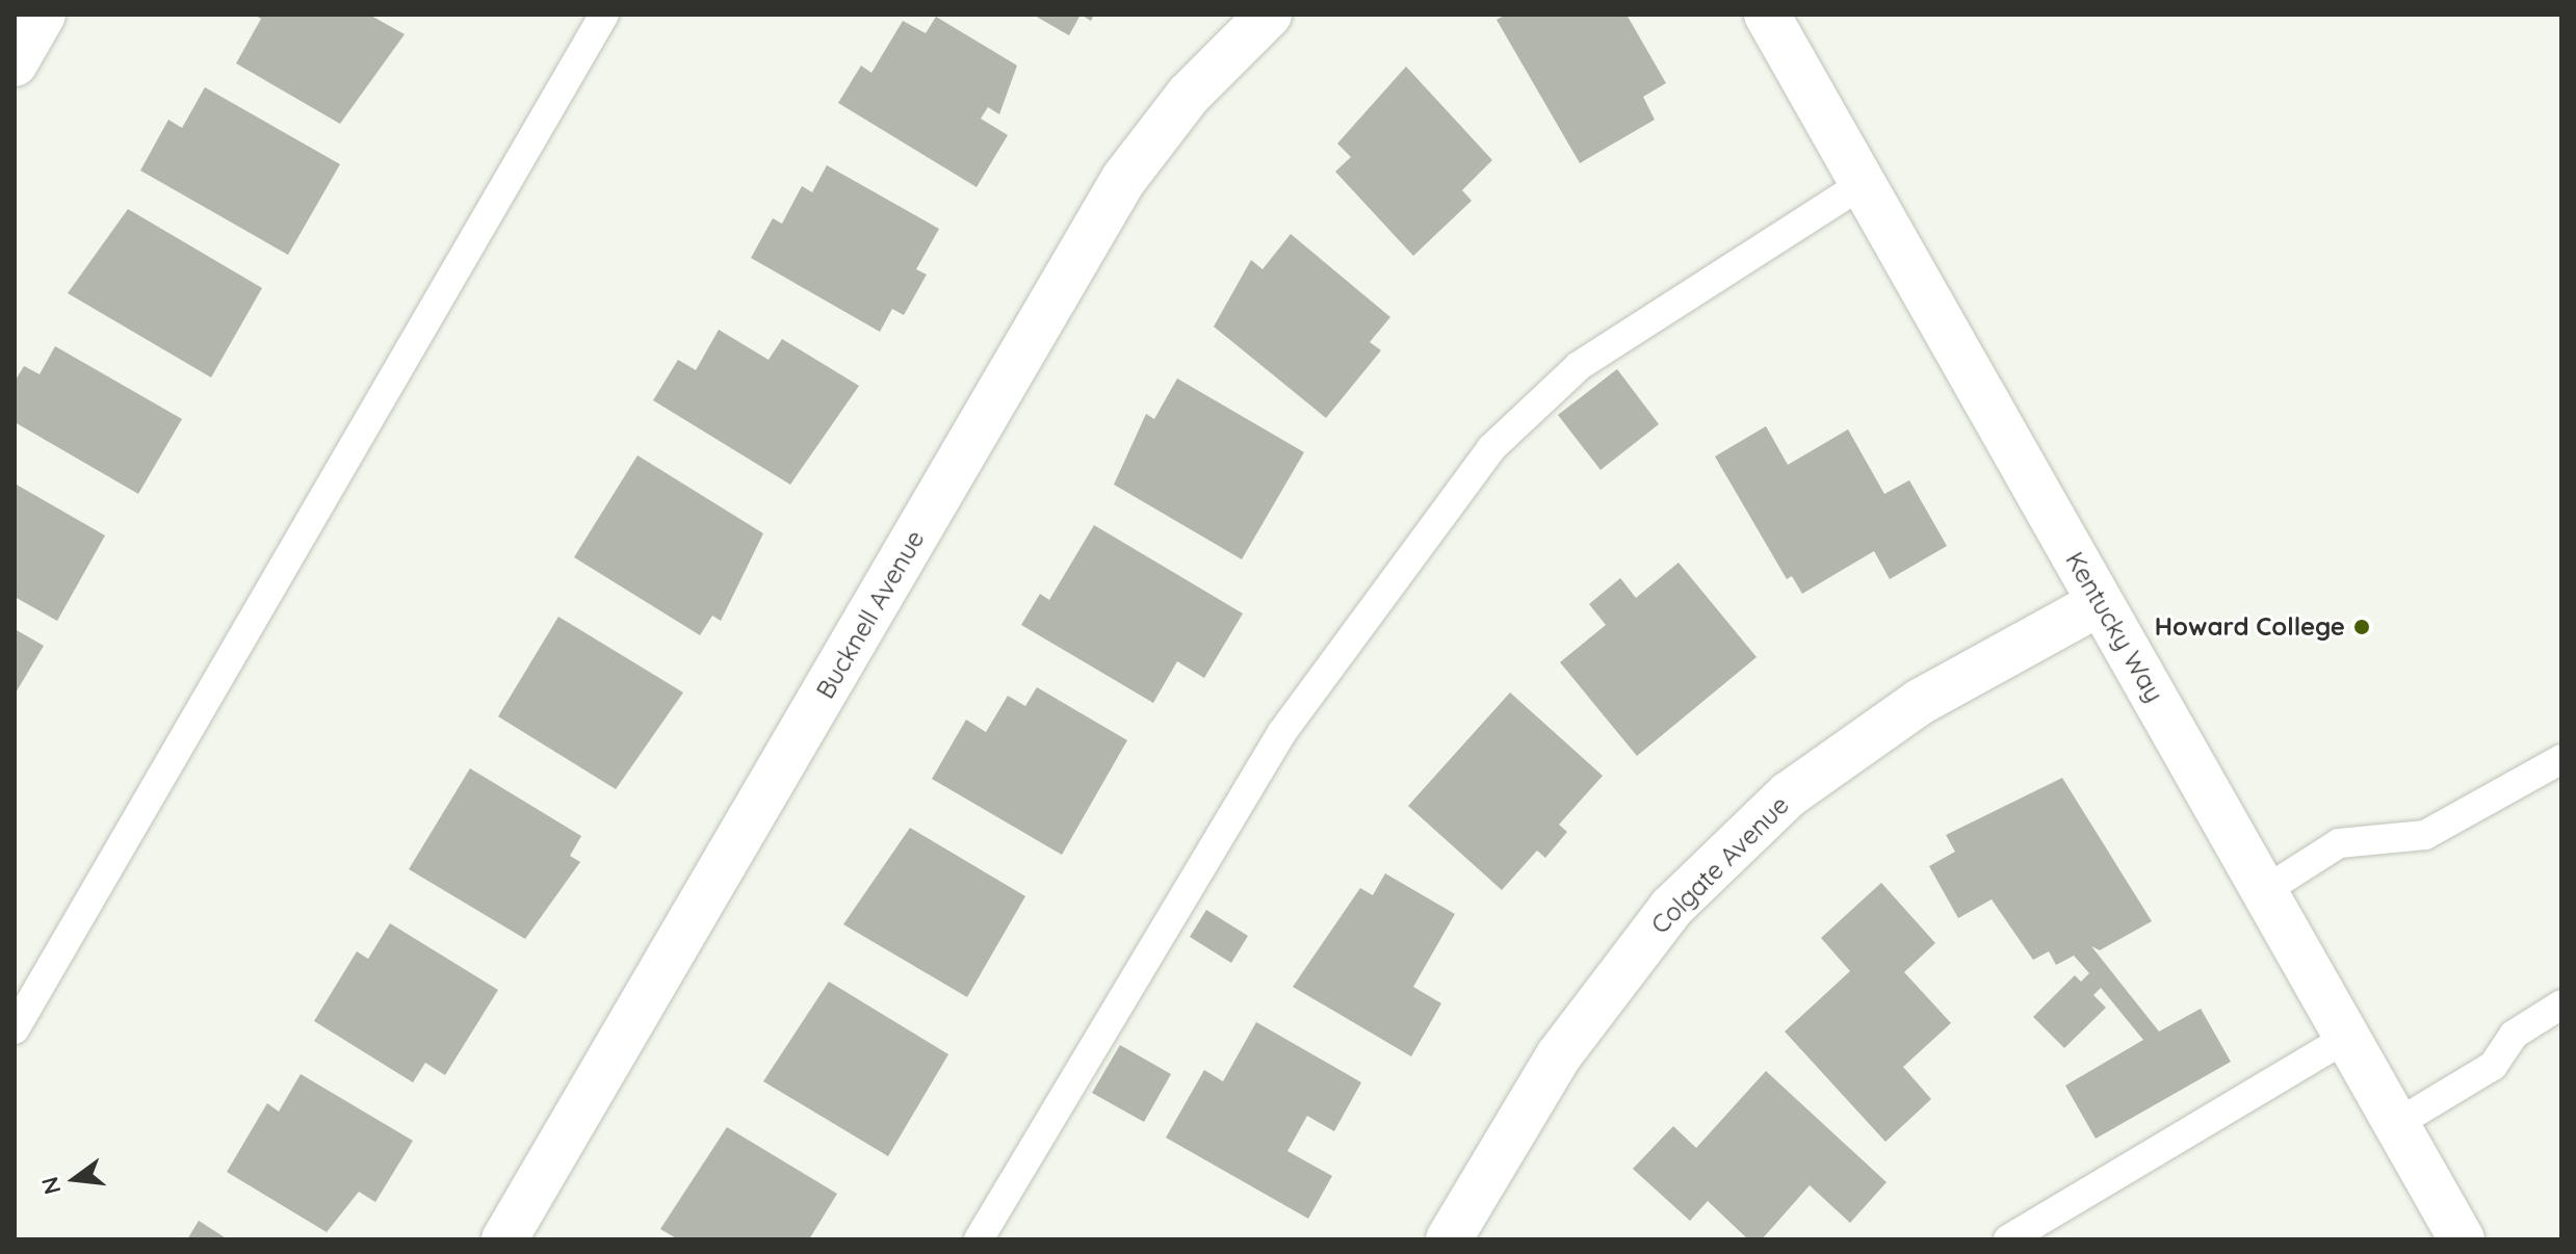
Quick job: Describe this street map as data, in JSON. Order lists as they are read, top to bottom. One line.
{"streets":{"street":["Bucknell Avenue","Kentucky Way","Colgate Avenue"]},"crossings":[["Kentucky Way","Colgate Avenue"]],"places":["Howard College"],"north":"left"}
